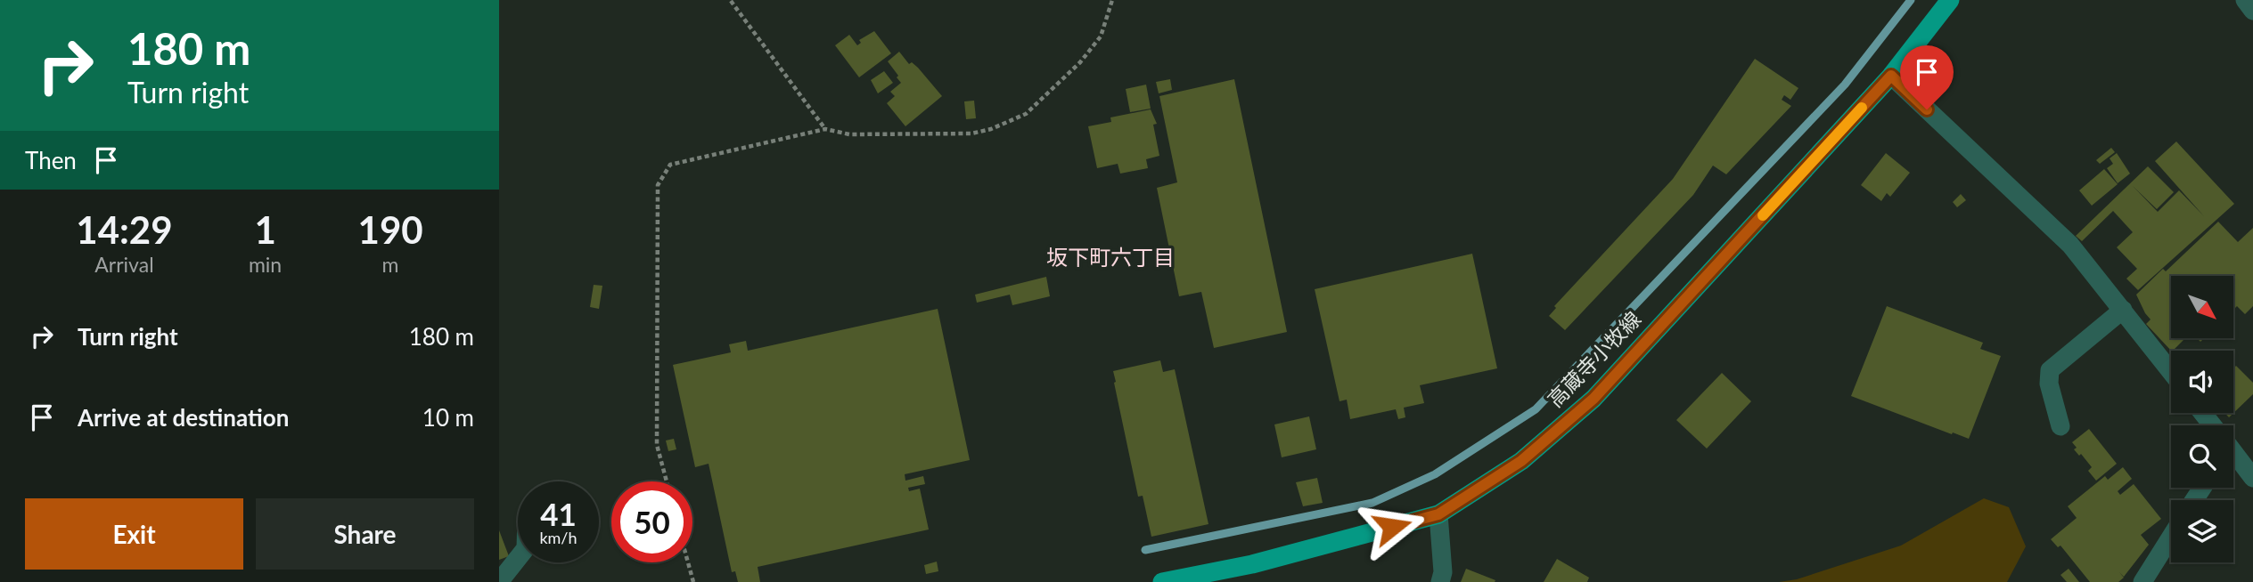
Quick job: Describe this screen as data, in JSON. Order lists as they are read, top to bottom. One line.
{"streets":{"main road":["高蔵寺小牧線"]},"districts":["坂下町六丁目"],"north":"bottom right","page":{"turn":["180 m","Turn right"],"then":"Then","eta":["14:29","Arrival","1","min","190","m"],"list":[{"name":"Turn right","value":"180 m"},{"name":"Arrive at destination","value":"10 m"}],"speed":"41 km/h","limit":"50","buttons":["Exit","Share"]}}
